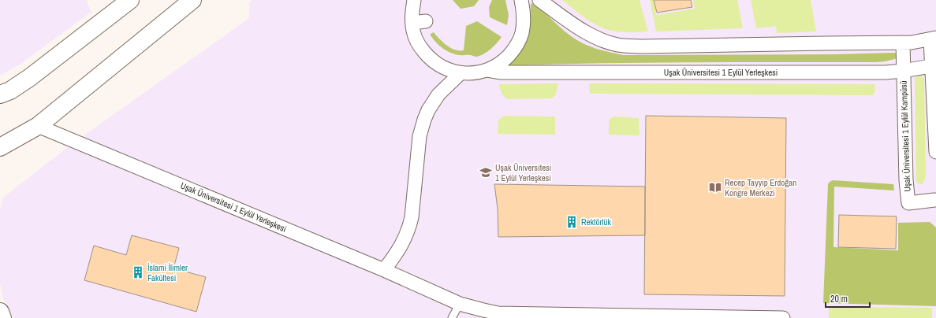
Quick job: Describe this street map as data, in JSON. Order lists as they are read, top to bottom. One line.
{"streets":{"street":["Uşak Üniversitesi 1 Eylül Yerleşkesi","Uşak Üniversitesi 1 Eylül Kampüsü"]},"crossings":[["Uşak Üniversitesi 1 Eylül Yerleşkesi","Uşak Üniversitesi 1 Eylül Kampüsü"]],"places":{"school or university":["Uşak Üniversitesi 1 Eylül Yerleşkesi"],"library":["Recep Tayyip Erdoğan Kongre Merkezi"],"building":["Rektörlük","İslami İlimler Fakültesi"]},"scale_bar":"20 m"}
